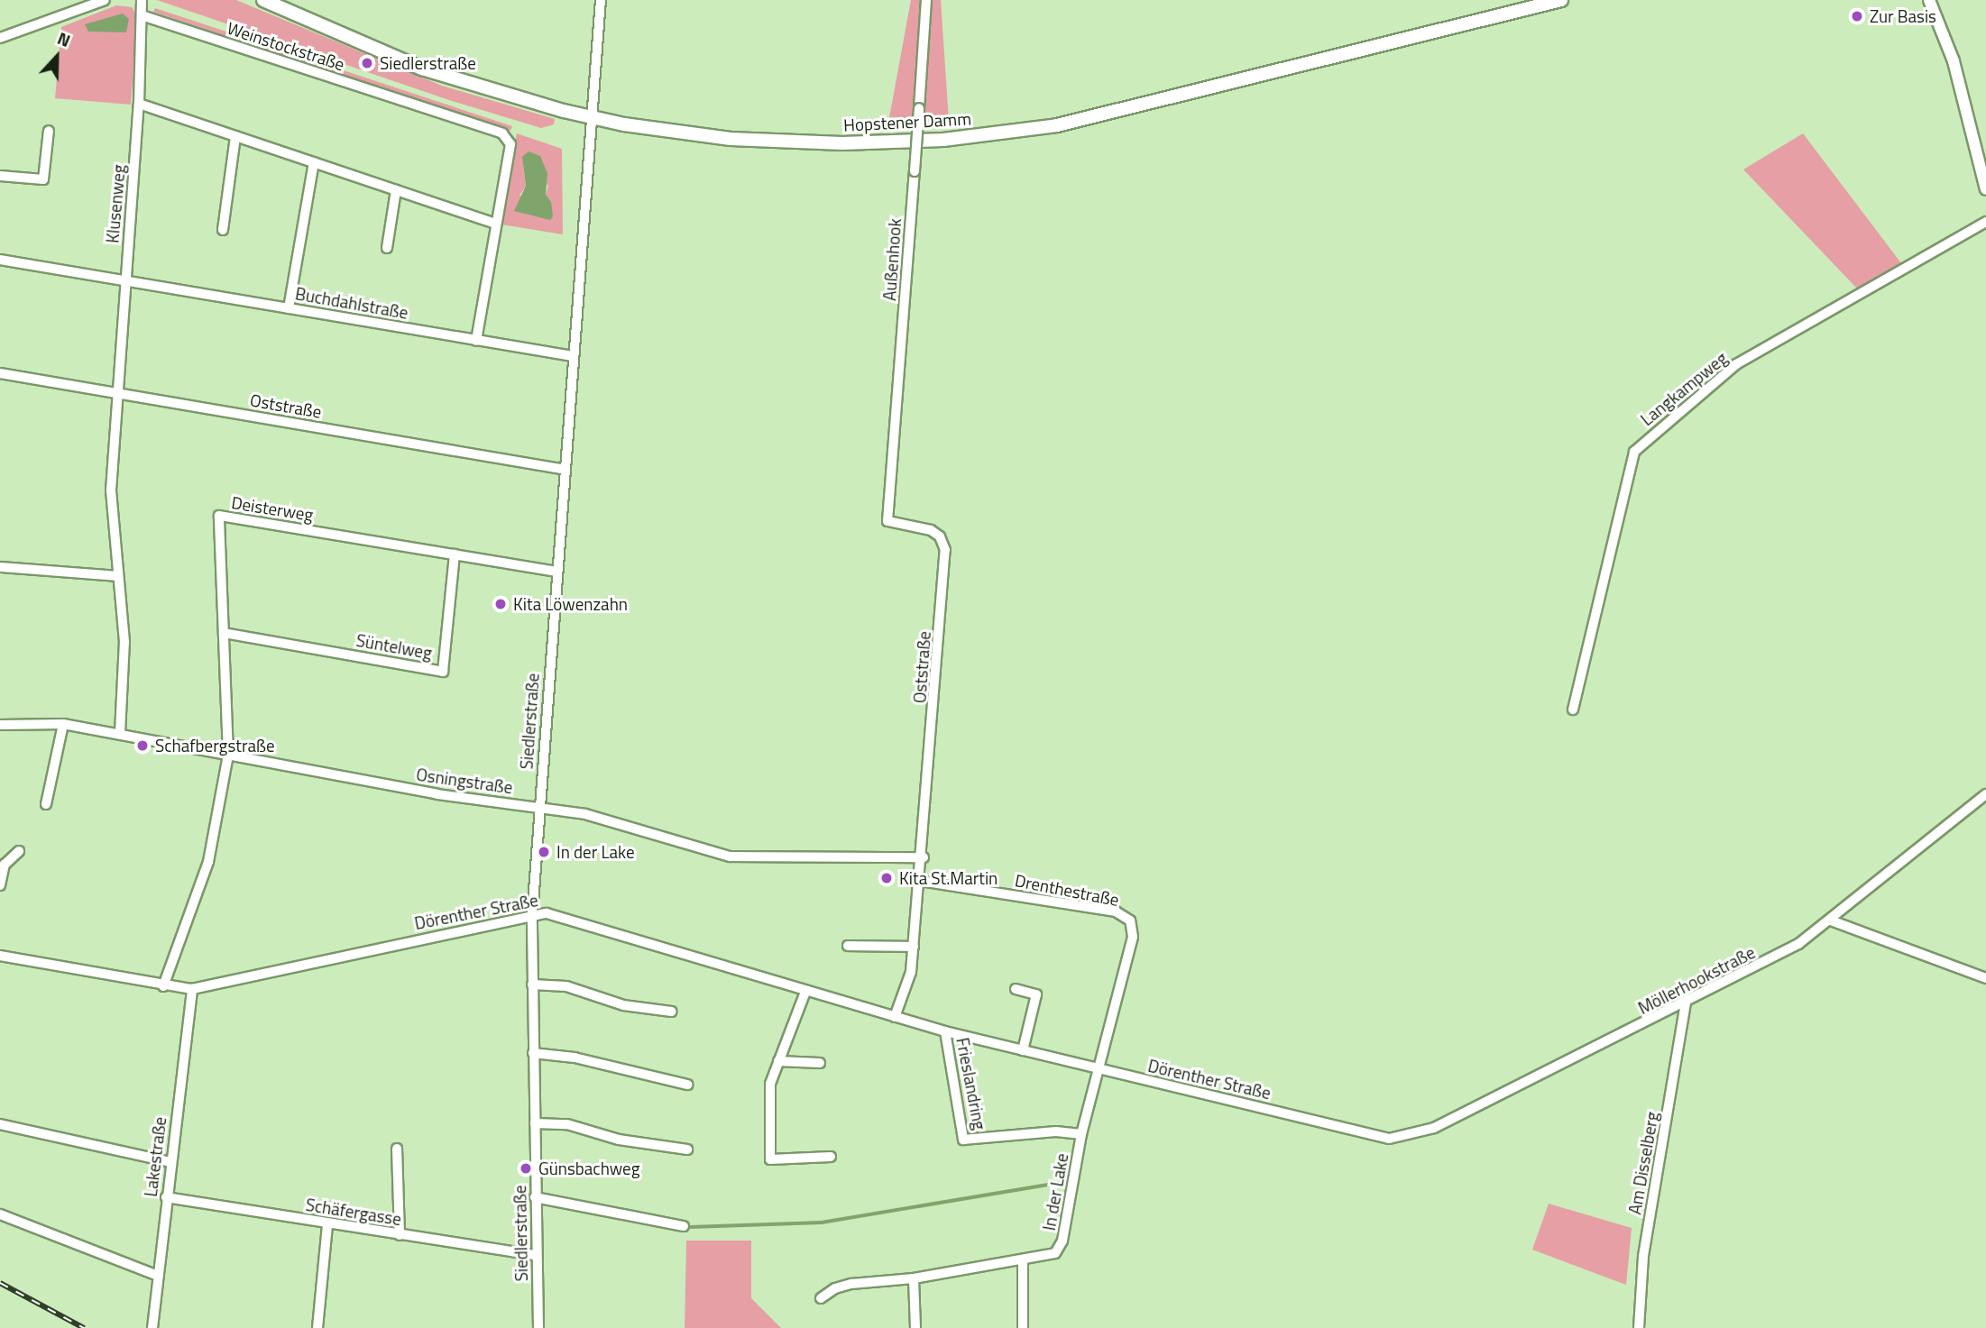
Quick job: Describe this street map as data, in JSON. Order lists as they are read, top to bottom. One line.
{"streets":{"main road":["Hopstener Damm"],"street":["Weinstockstraße","Klusenweg","Außenhook","Buchdahlstraße","Langkampweg","Oststraße","Deisterweg","Süntelweg","Siedlerstraße","Osningstraße","Drenthestraße","Dörenther Straße","Möllerhookstraße","Frieslandring","Lakestraße","Am Disselberg","In der Lake","Schäfergasse"]},"crossings":[["Weinstockstraße","Klusenweg"],["Weinstockstraße","Buchdahlstraße"],["Hopstener Damm","Siedlerstraße"],["Klusenweg","Buchdahlstraße"],["Klusenweg","Oststraße"],["Außenhook","Oststraße"],["Buchdahlstraße","Siedlerstraße"],["Oststraße","Siedlerstraße"],["Oststraße","Osningstraße"],["Deisterweg","Süntelweg"],["Deisterweg","Siedlerstraße"],["Deisterweg","Osningstraße"],["Siedlerstraße","Osningstraße"],["Siedlerstraße","Dörenther Straße"],["Siedlerstraße","Schäfergasse"],["Drenthestraße","Dörenther Straße"],["Drenthestraße","In der Lake"],["Dörenther Straße","Möllerhookstraße"],["Dörenther Straße","Frieslandring"],["Dörenther Straße","Lakestraße"],["Dörenther Straße","In der Lake"],["Möllerhookstraße","Am Disselberg"],["Frieslandring","In der Lake"],["Lakestraße","Schäfergasse"]],"places":["Zur Basis","Siedlerstraße","Kita Löwenzahn","Schafbergstraße","In der Lake","Kita St.Martin","Günsbachweg"],"north":"top"}
